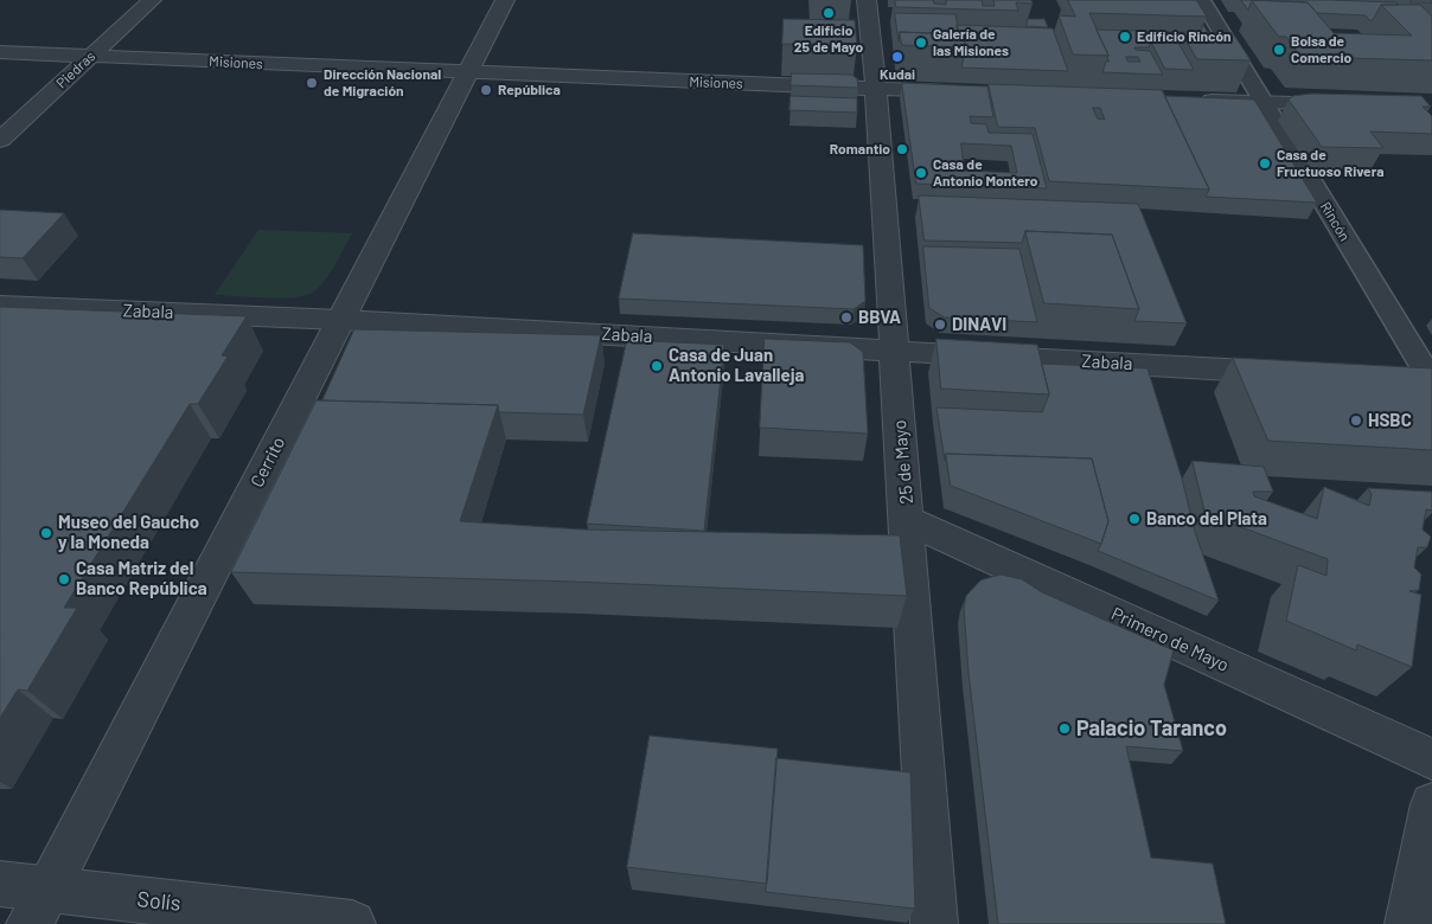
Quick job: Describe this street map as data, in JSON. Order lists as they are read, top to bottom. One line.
{"streets":{"street":["Misiones","Piedras","Rincón","Zabala","Cerrito","25 de Mayo","Primero de Mayo","Solís"]},"crossings":[["Misiones","Piedras"],["Misiones","Cerrito"],["Misiones","25 de Mayo"],["Zabala","Cerrito"],["Zabala","25 de Mayo"],["Cerrito","Solís"],["25 de Mayo","Primero de Mayo"]],"places":["Edificio 25 de Mayo","Edificio Rincón","Galería de las Misiones","Bolsa de Comercio","Kudai","Dirección Nacional de Migración","República","Romantio","Casa de Fructuoso Rivera","Casa de Antonio Montero","BBVA","DINAVI","Casa de Juan Antonio Lavalleja","HSBC","Banco del Plata","Museo del Gaucho y la Moneda","Casa Matriz del Banco República","Palacio Taranco"]}
